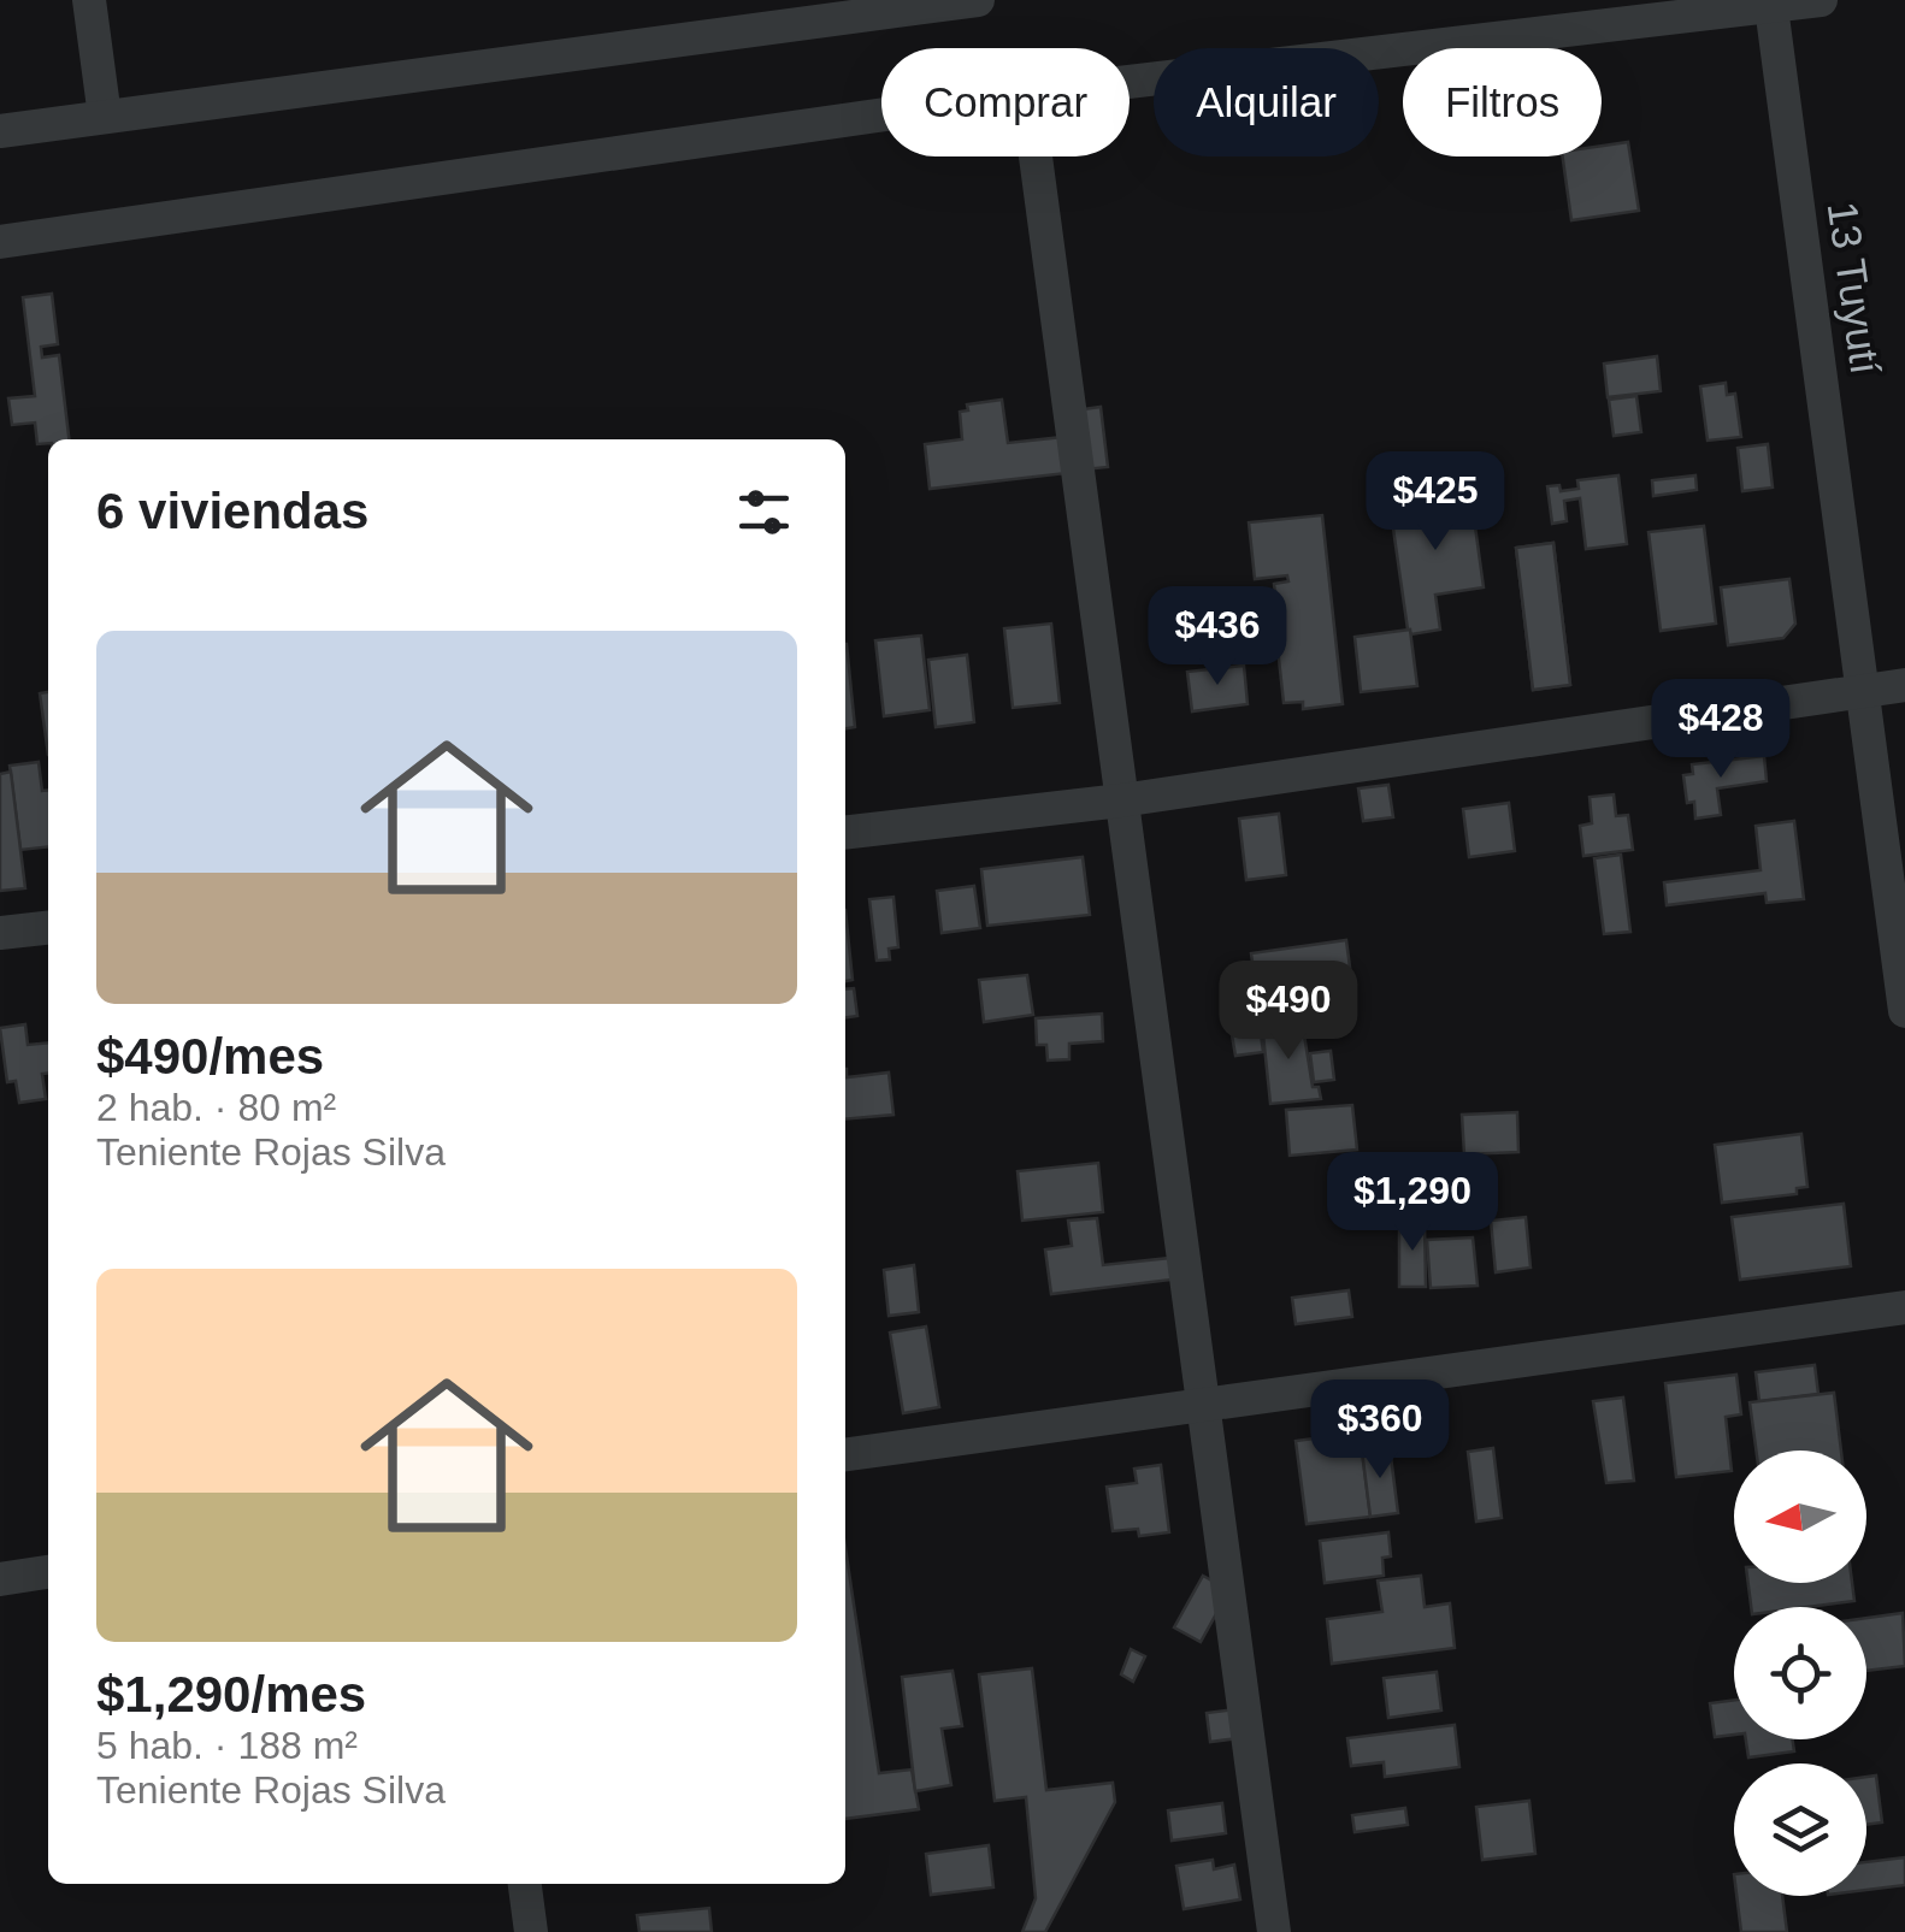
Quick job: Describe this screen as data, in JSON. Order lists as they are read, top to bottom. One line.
{"streets":{"street":["13 Tuyutí"]},"north":"left","page":{"chip":["Comprar","Alquilar","Filtros"],"heading":"6 viviendas","price":["$425","$436","$428","$490","$1,290","$360"],"list":[{"name":"$490/mes","note":"2 hab. · 80 m² · Teniente Rojas Silva"},{"name":"$1,290/mes","note":"5 hab. · 188 m² · Teniente Rojas Silva"}]}}
